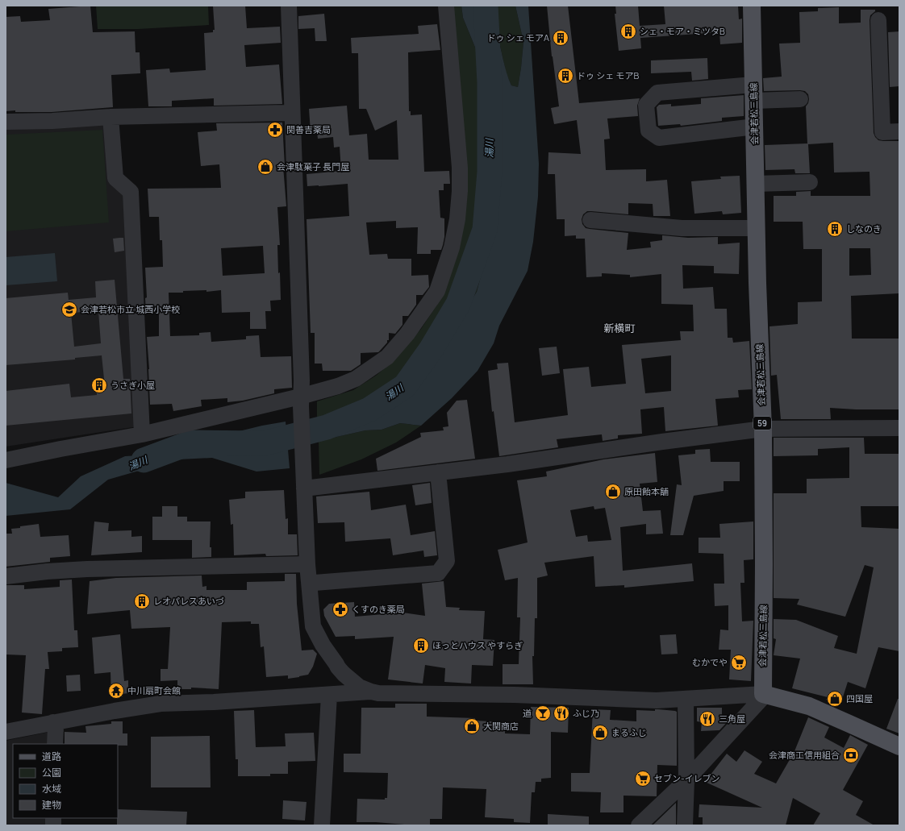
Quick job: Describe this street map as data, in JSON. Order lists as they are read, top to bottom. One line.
{"streets":{"main road":["会津若松三島線","59"]},"districts":["新横町"],"water":["湯川"],"places":{"building":["シェ・モア・ミツタB","ドゥ シェ モアA","ドゥ シェ モアB","しなのき","うさぎ小屋","レオパレスあいづ","ほっとハウス やすらぎ"],"pharmacy":["関善吉薬局","くすのき薬局"],"shop":["会津駄菓子 長門屋","原田飴本舗","四国屋","大関商店","まるふじ"],"school or university":["会津若松市立 城西小学校"],"supermarket":["むかでや","セブン-イレブン"],"temple":["中川扇町会館"],"bar":["道"],"restaurant":["ふじ乃","三角屋"],"bank":["会津商工信用組合"]},"legend":["道路","公園","水域","建物"]}
